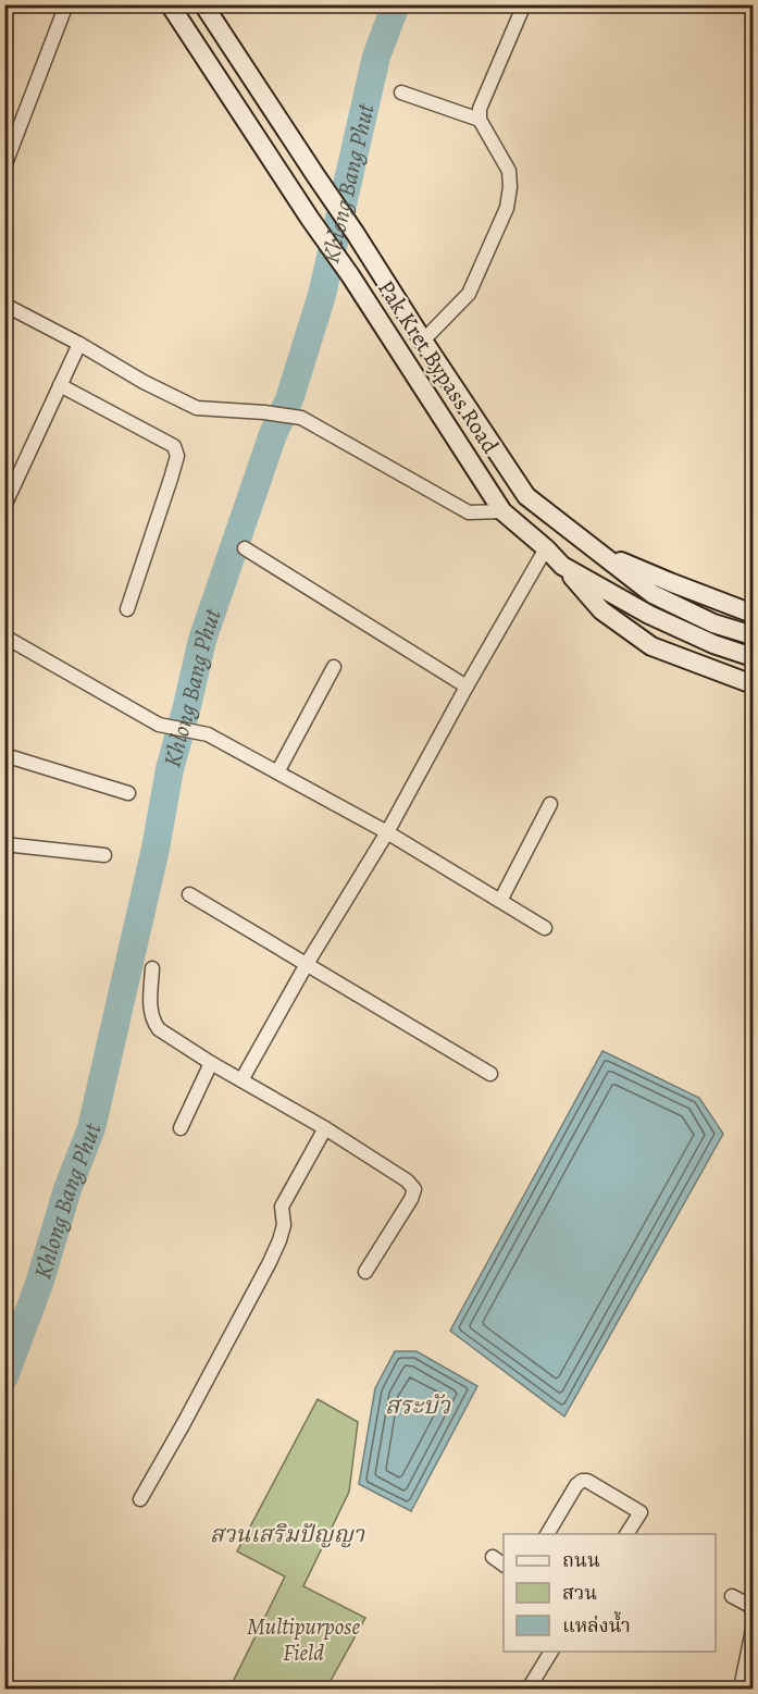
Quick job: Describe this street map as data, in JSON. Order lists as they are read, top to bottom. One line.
{"streets":{"main road":["Pak Kret Bypass Road"]},"water":["Khlong Bang Phut","สระบัว"],"parks":["สวนเสริมปัญญา","Multipurpose Field"],"legend":["ถนน","สวน","แหล่งน้ำ"]}
